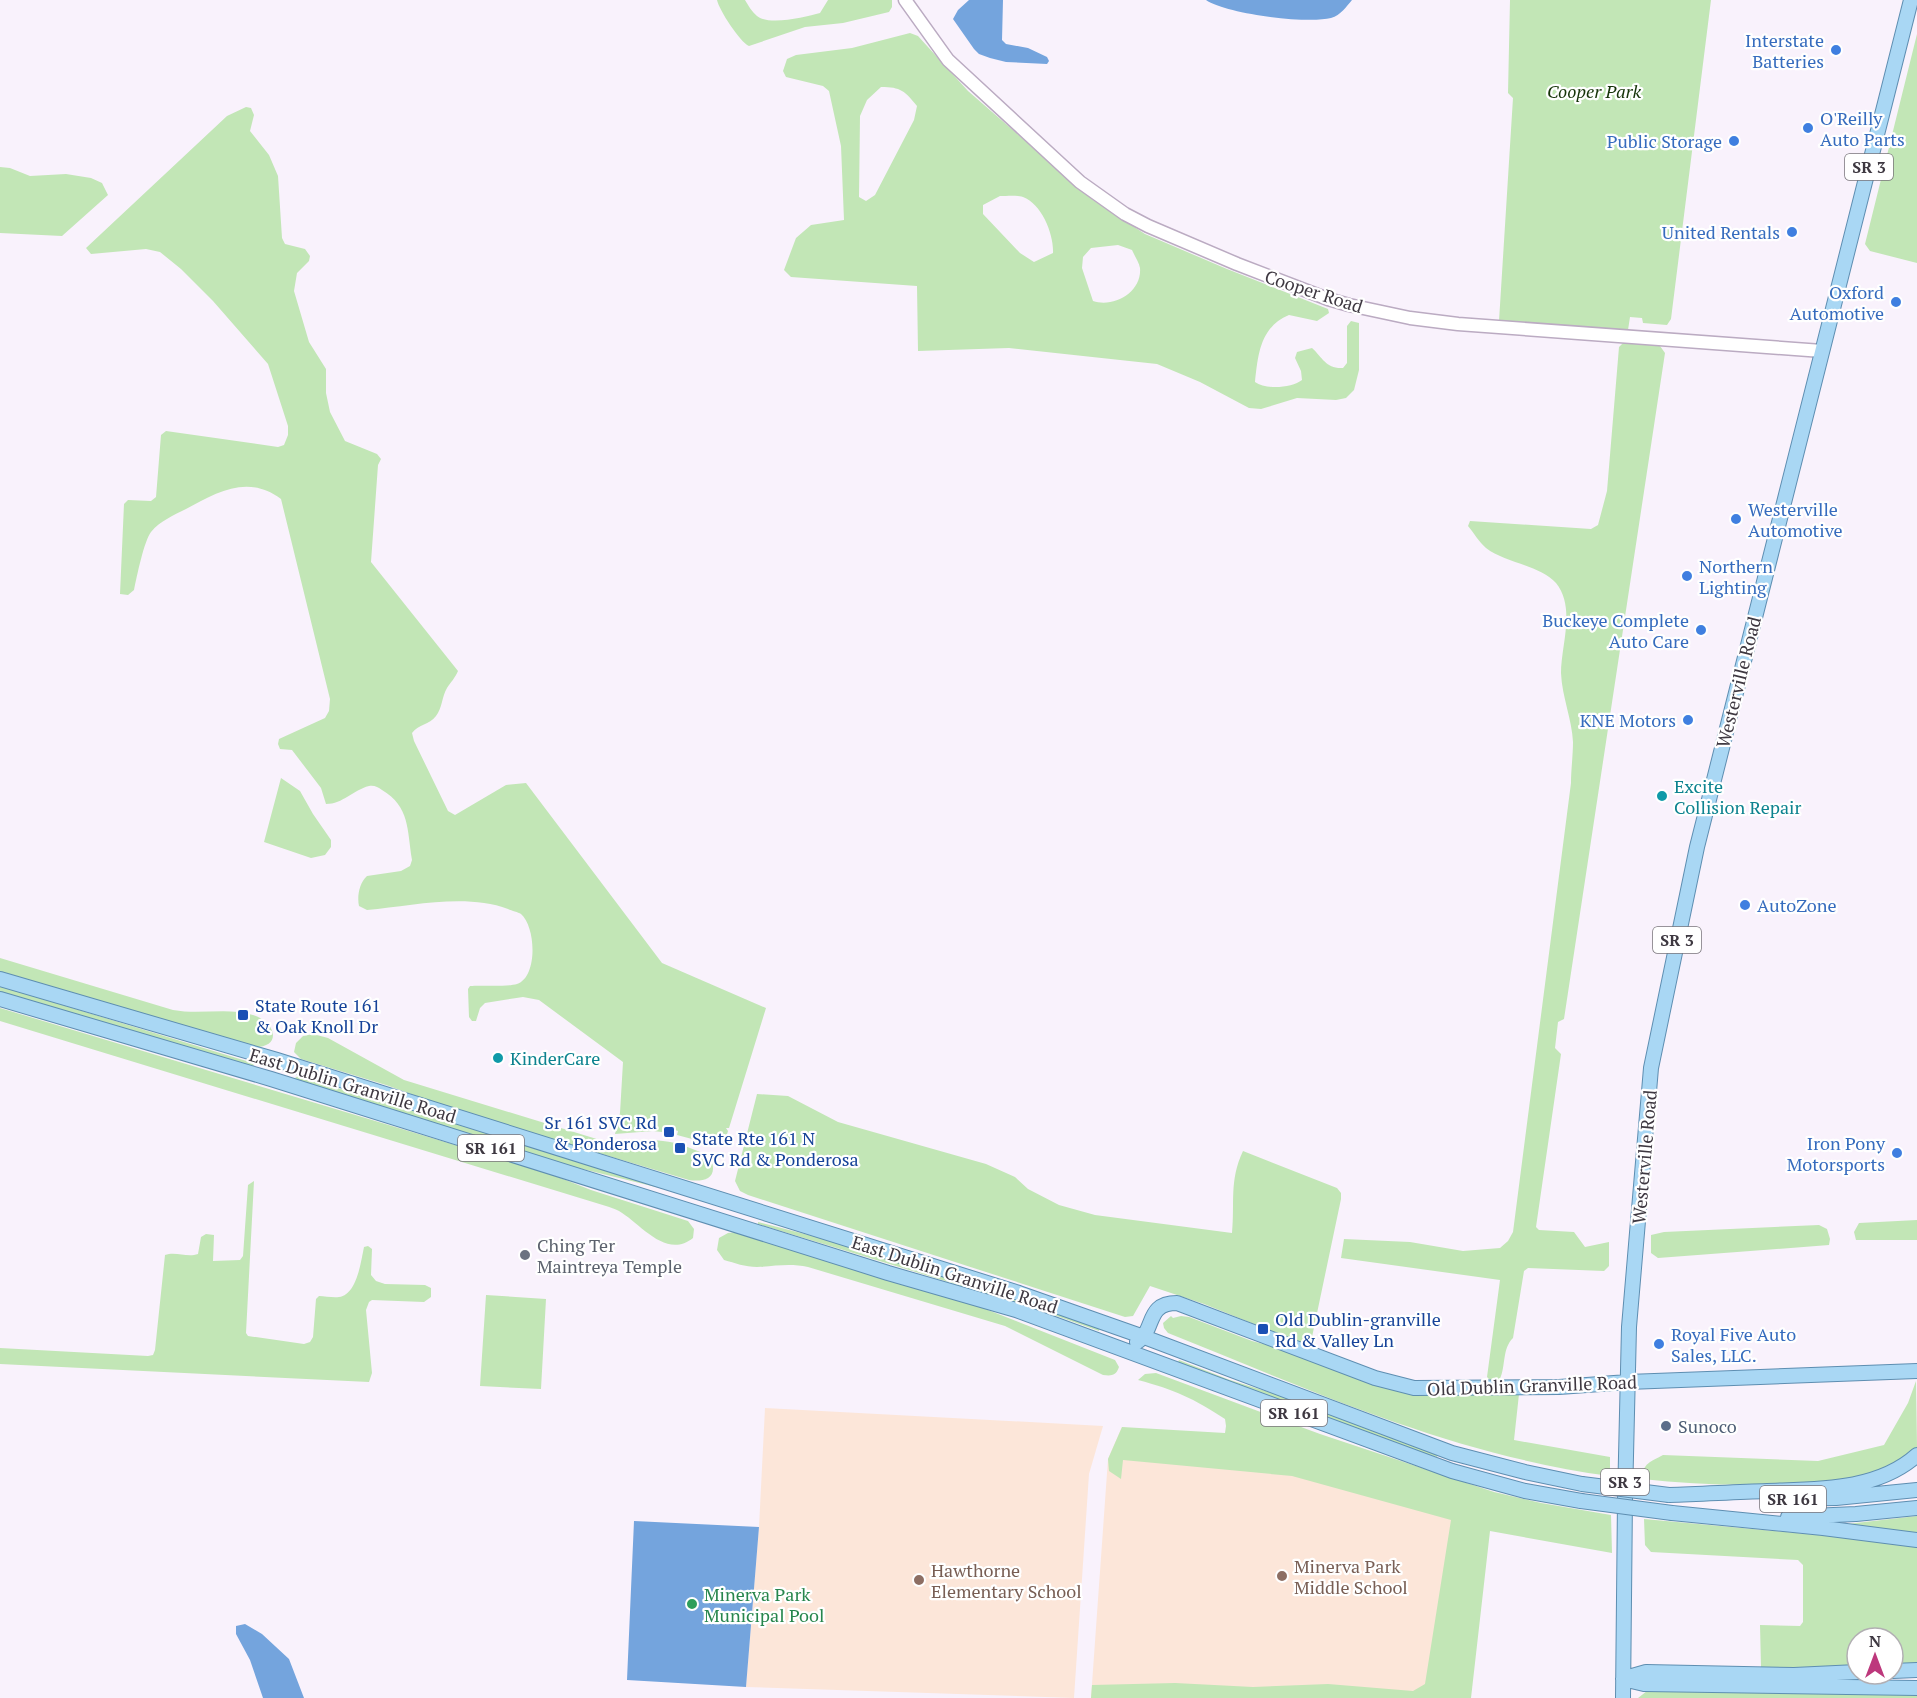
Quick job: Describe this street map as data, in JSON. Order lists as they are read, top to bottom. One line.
{"streets":{"main road":["SR 3","Westerville Road","East Dublin Granville Road","SR 161","Old Dublin Granville Road"],"street":["Cooper Road"]},"crossings":[["Cooper Road","Westerville Road"],["Westerville Road","Old Dublin Granville Road"],["East Dublin Granville Road","Old Dublin Granville Road"]],"parks":["Cooper Park"],"places":{"other":["Interstate Batteries","O'Reilly Auto Parts","Public Storage","United Rentals","Oxford Automotive","Westerville Automotive","Northern Lighting","Buckeye Complete Auto Care","KNE Motors","Excite Collision Repair","AutoZone","KinderCare","Iron Pony Motorsports","Ching Ter Maintreya Temple","Royal Five Auto Sales, LLC.","Sunoco","Minerva Park Middle School","Hawthorne Elementary School","Minerva Park Municipal Pool"],"transit":["State Route 161 & Oak Knoll Dr","Sr 161 SVC Rd & Ponderosa","State Rte 161 N SVC Rd & Ponderosa","Old Dublin-granville Rd & Valley Ln"]},"north":"top"}
